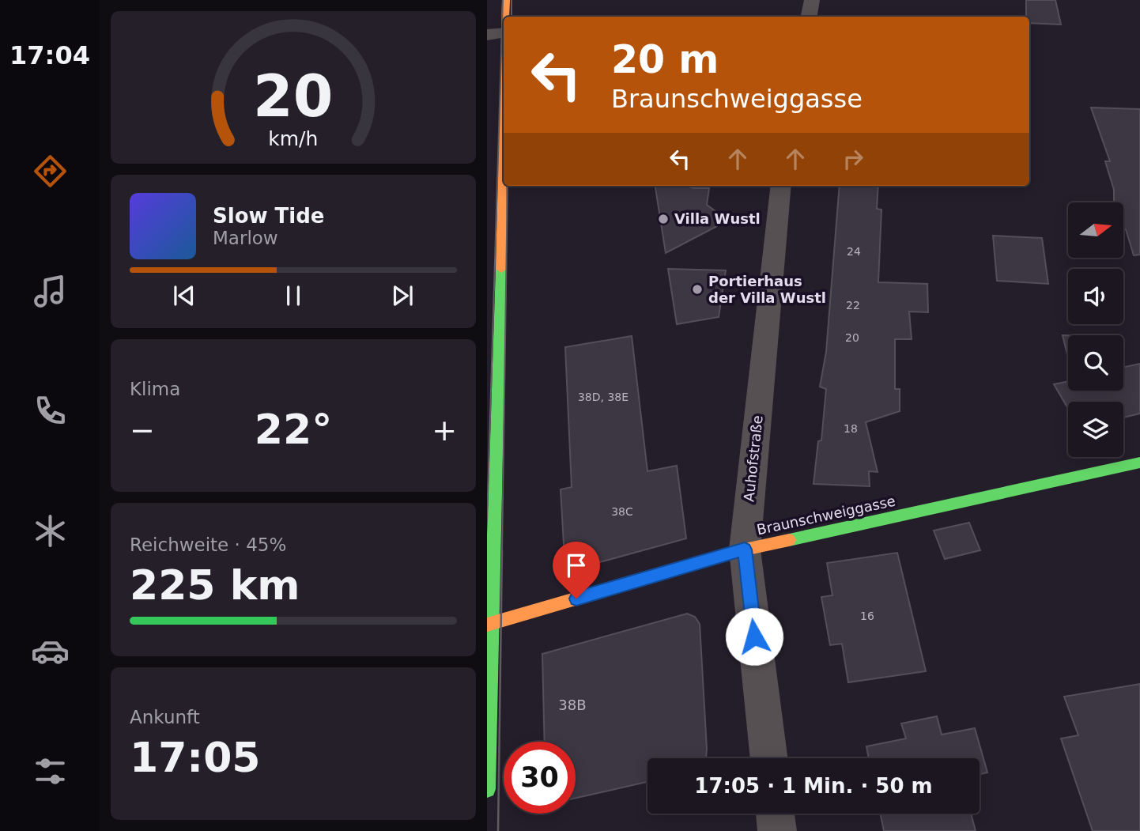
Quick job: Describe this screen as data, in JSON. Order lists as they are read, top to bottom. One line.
{"streets":{"main road":["Braunschweiggasse"],"street":["Auhofstraße"]},"crossings":[["Auhofstraße","Braunschweiggasse"]],"places":["Villa Wustl","Portierhaus der Villa Wustl"],"house_numbers":["24","22","20","38D, 38E","18","38C","16","38B"],"north":"right","page":{"tabs":"17:04","turn":["20 m","Braunschweiggasse"],"song":["Slow Tide","Marlow"],"tile":["Klima",["Reichweite · 45%","225 km"],["Ankunft","17:05"]],"heat":["−","22°","+"],"limit":"30","trip":"17:05 · 1 Min. · 50 m","gauge":["20","km/h"]}}
